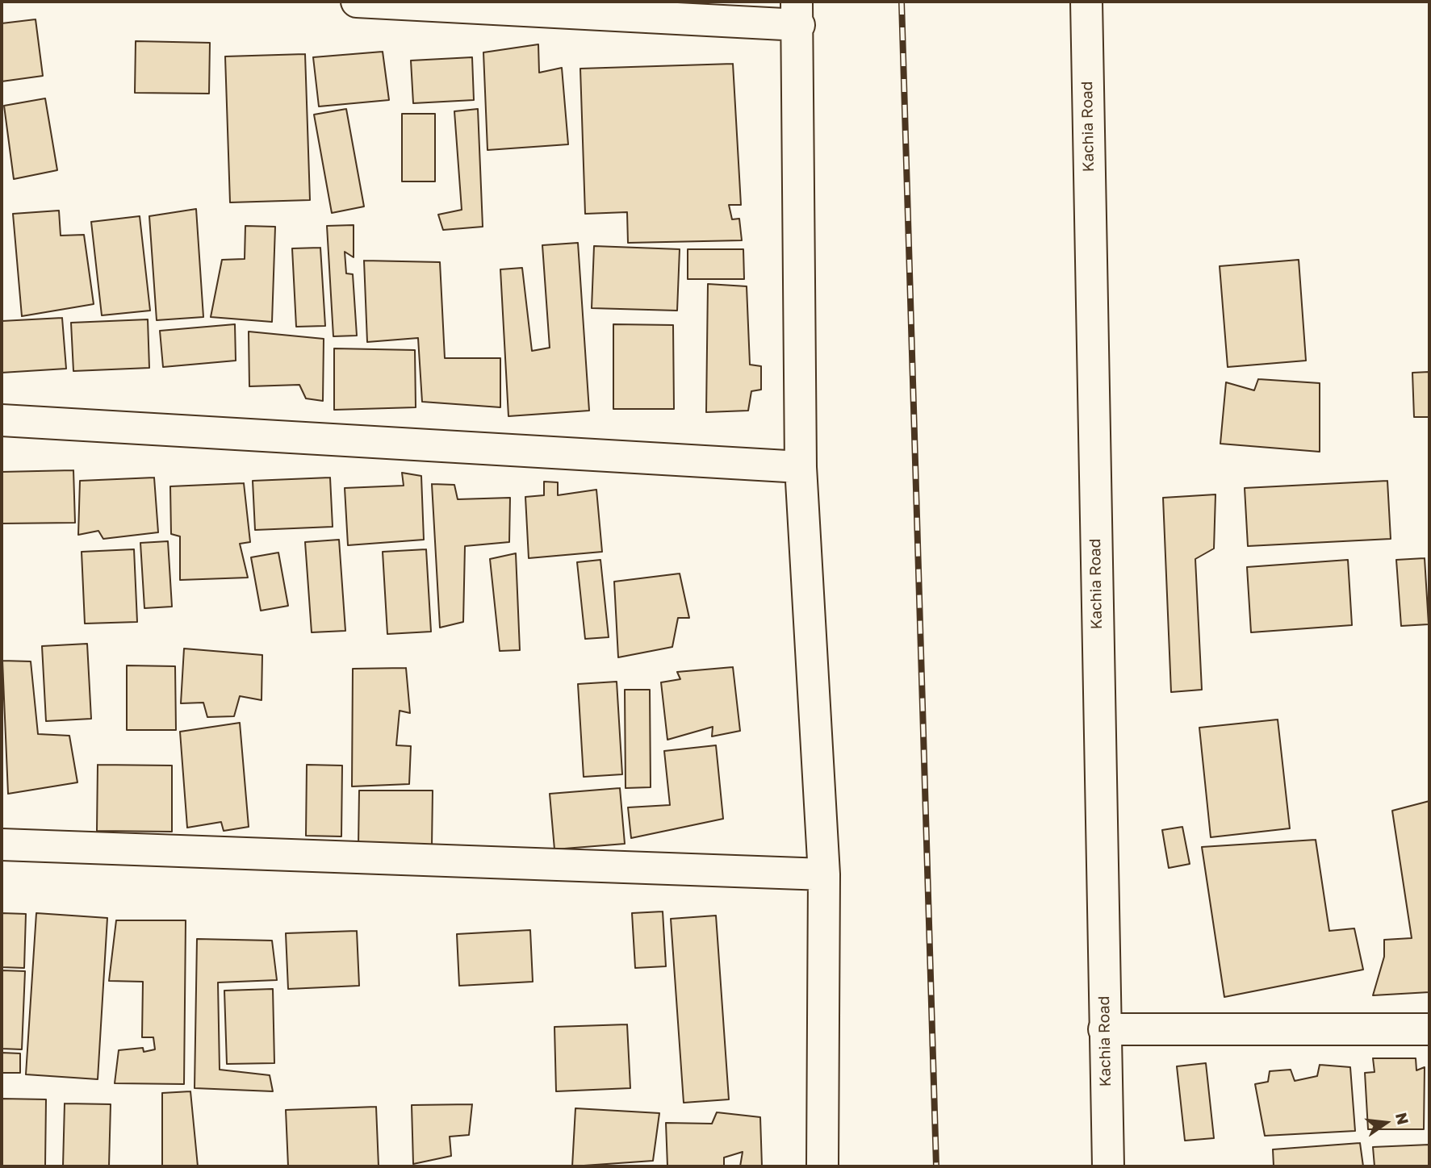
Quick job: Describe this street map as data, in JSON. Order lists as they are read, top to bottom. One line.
{"streets":{"street":["Kachia Road"]},"north":"right"}
